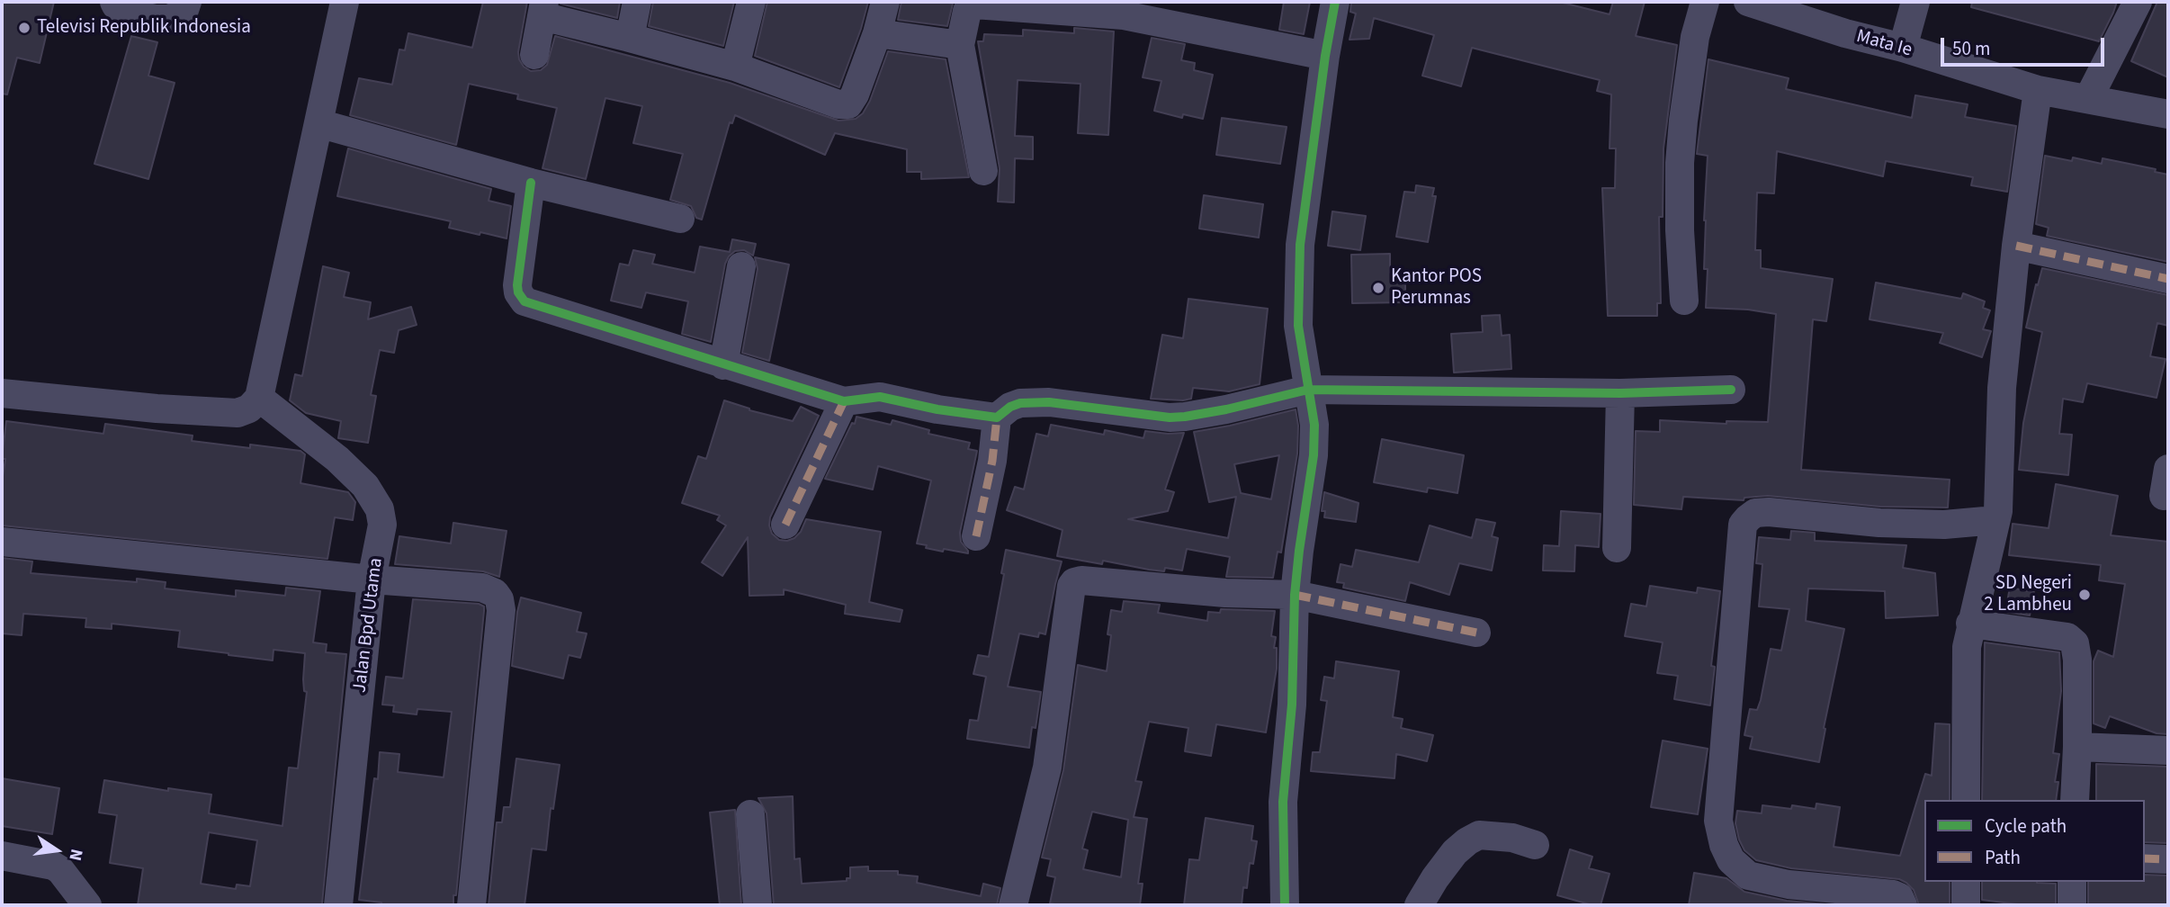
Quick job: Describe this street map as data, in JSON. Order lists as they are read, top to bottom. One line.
{"streets":{"street":["Mata Ie","Jalan Bpd Utama"]},"places":["Televisi Republik Indonesia","Kantor POS Perumnas","SD Negeri 2 Lambheu"],"legend":["Cycle path","Path"],"scale_bar":"50 m","north":"right"}
